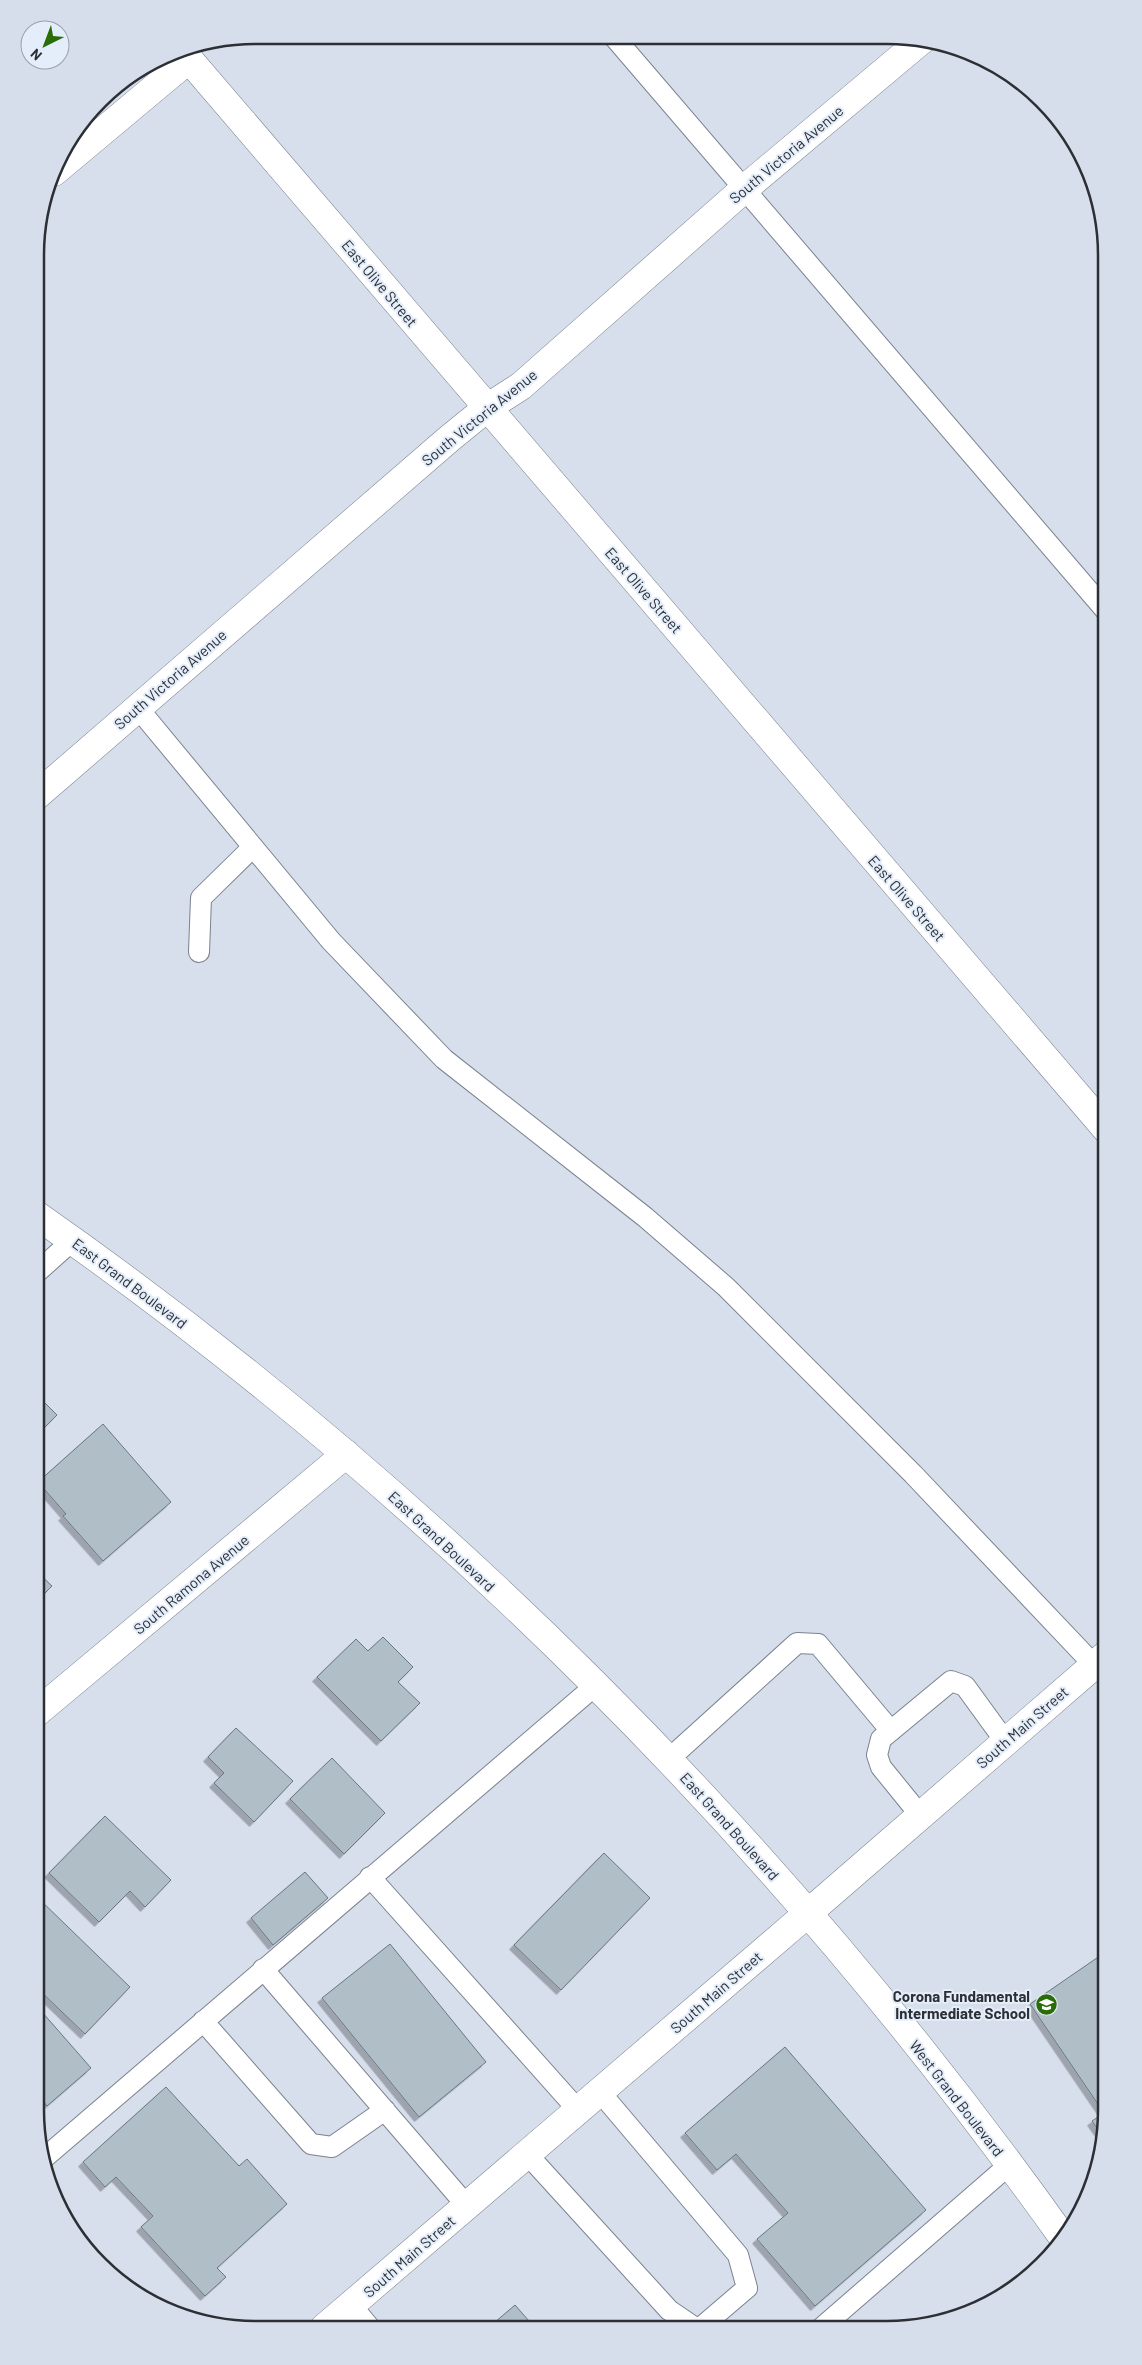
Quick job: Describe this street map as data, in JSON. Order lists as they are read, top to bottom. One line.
{"streets":{"street":["South Victoria Avenue","East Olive Street","East Grand Boulevard","South Ramona Avenue","South Main Street","West Grand Boulevard"]},"crossings":[["South Victoria Avenue","East Olive Street"],["East Grand Boulevard","South Ramona Avenue"],["East Grand Boulevard","South Main Street"],["East Grand Boulevard","West Grand Boulevard"],["South Main Street","West Grand Boulevard"]],"places":{"school or university":["Corona Fundamental Intermediate School"]},"north":"bottom left"}
